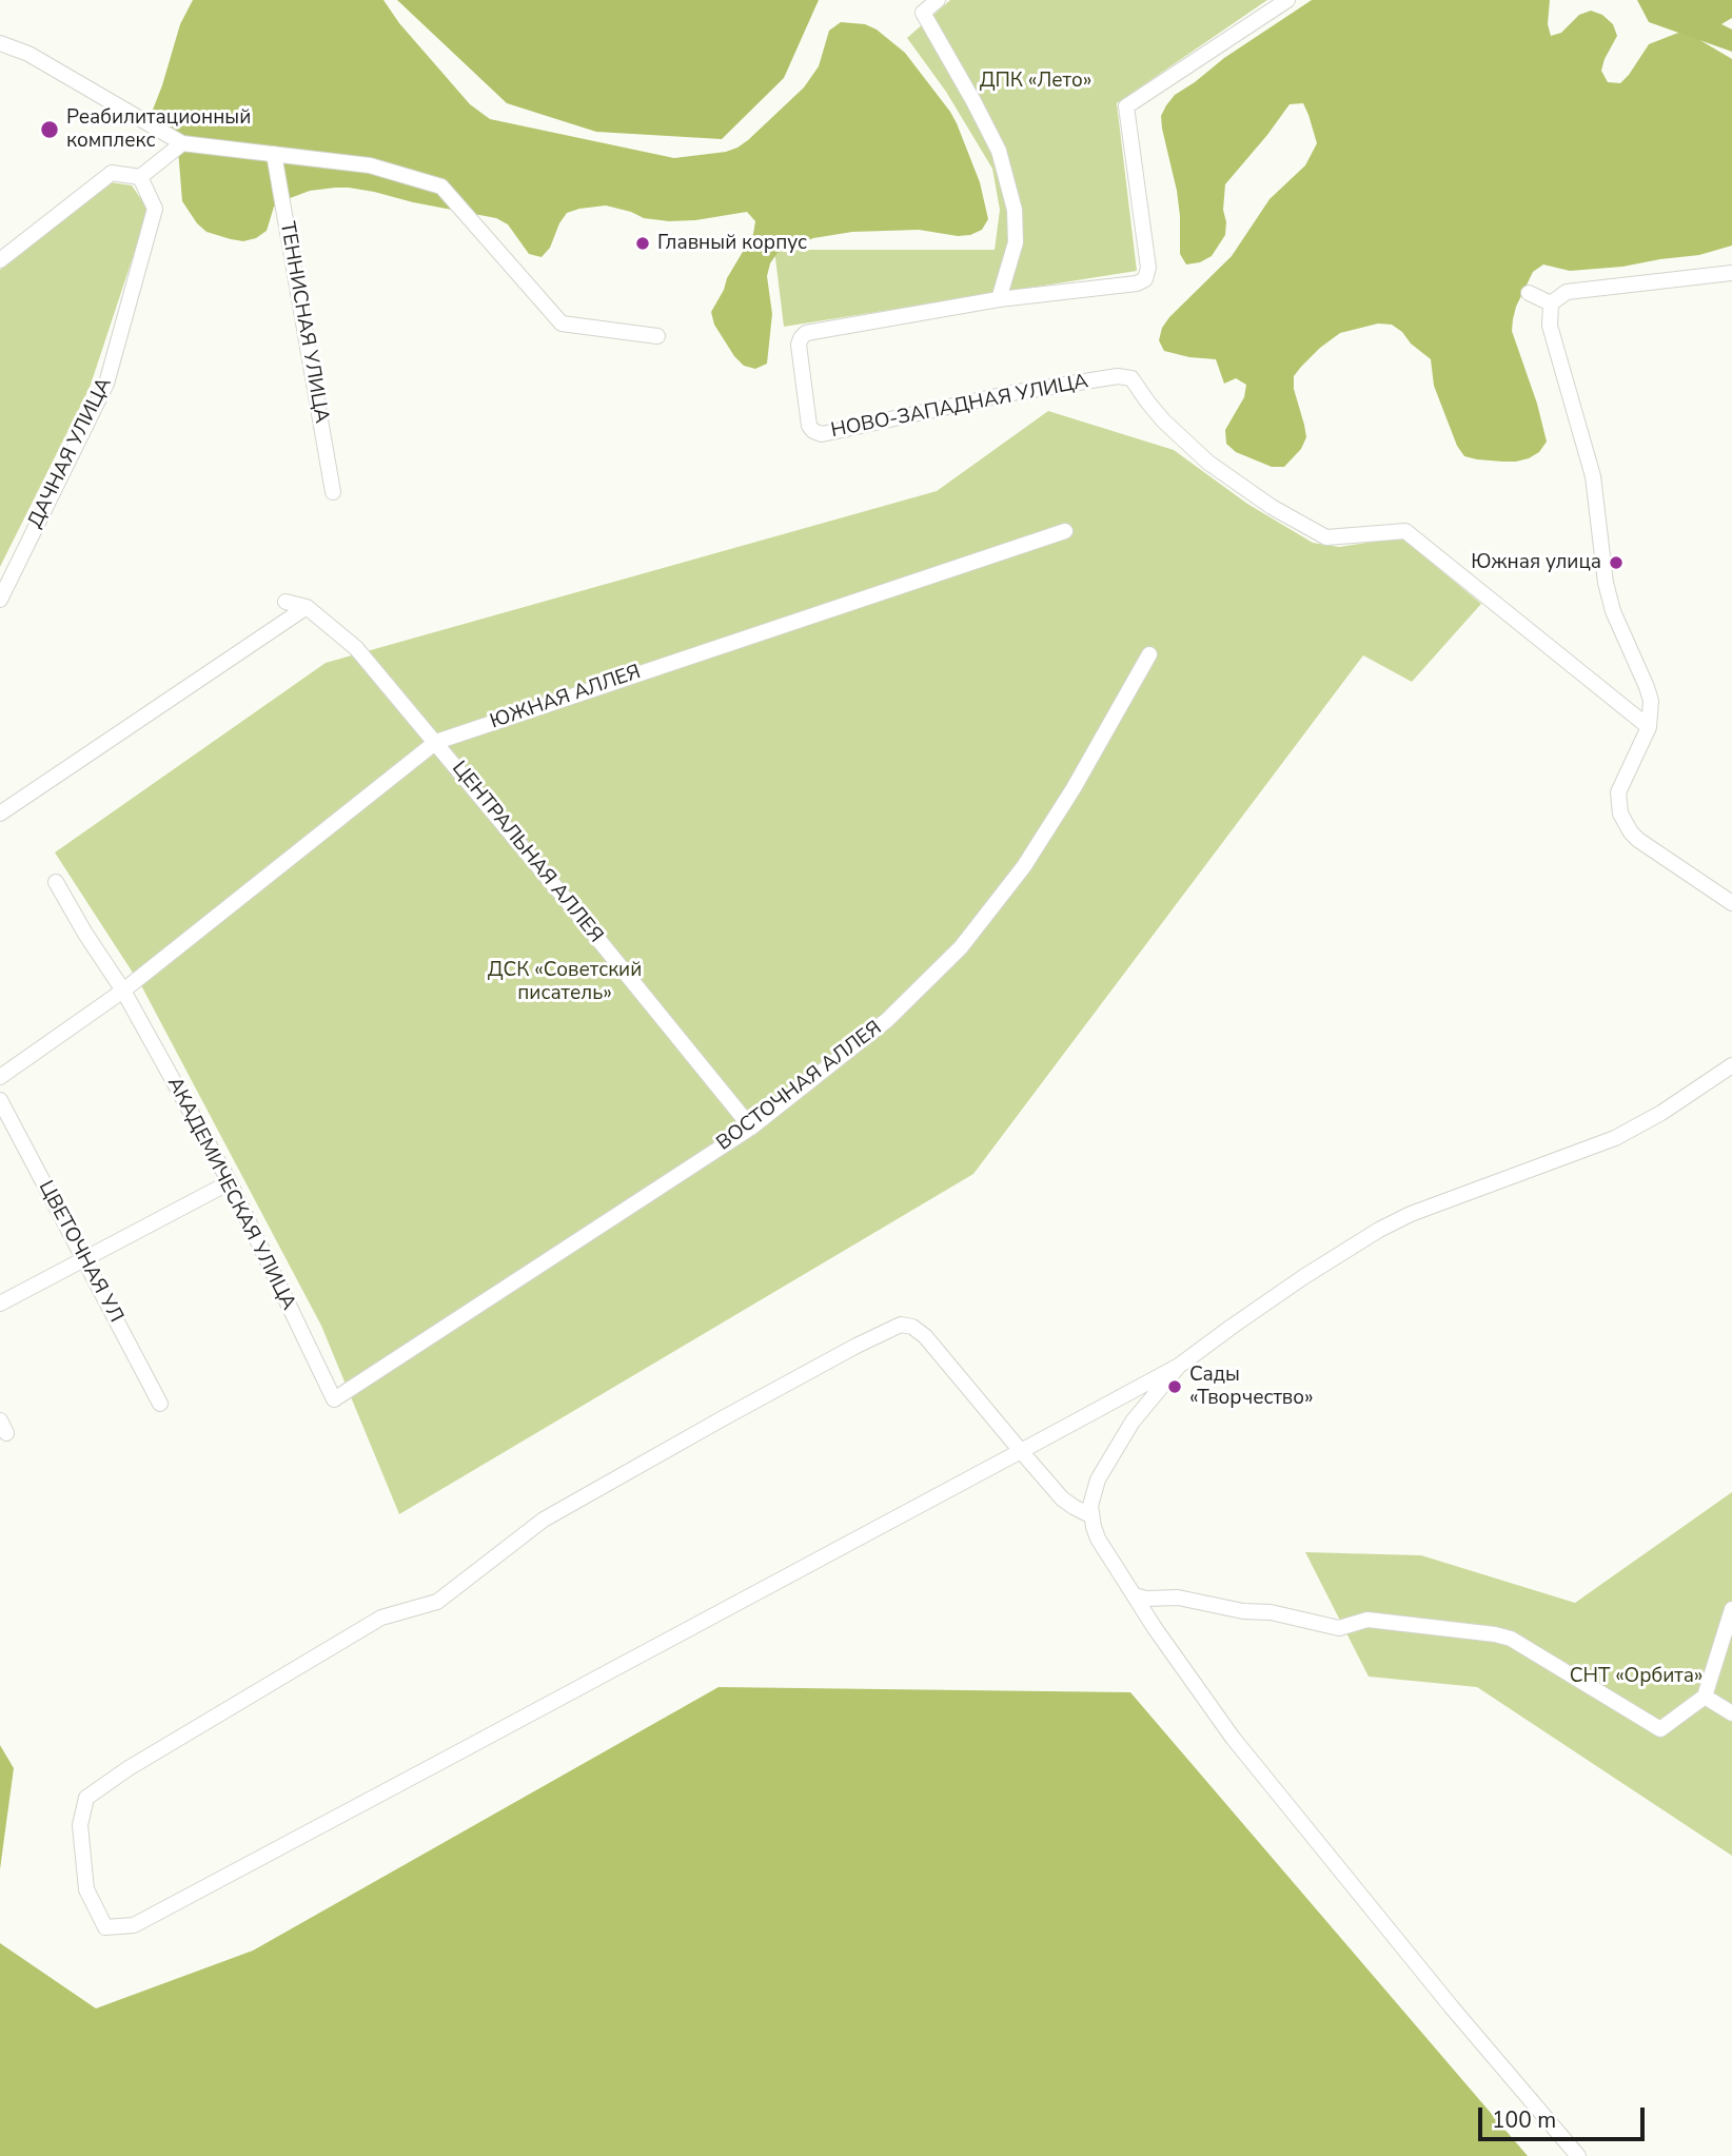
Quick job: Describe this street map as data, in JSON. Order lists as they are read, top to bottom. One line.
{"streets":{"street":["ТЕННИСНАЯ УЛИЦА","НОВО-ЗАПАДНАЯ УЛИЦА","ДАЧНАЯ УЛИЦА","ЮЖНАЯ АЛЛЕЯ","ЦЕНТРАЛЬНАЯ АЛЛЕЯ","ВОСТОЧНАЯ АЛЛЕЯ","АКАДЕМИЧЕСКАЯ УЛИЦА","ЦВЕТОЧНАЯ УЛ"]},"crossings":[["ЮЖНАЯ АЛЛЕЯ","ЦЕНТРАЛЬНАЯ АЛЛЕЯ"],["ЮЖНАЯ АЛЛЕЯ","АКАДЕМИЧЕСКАЯ УЛИЦА"],["ЦЕНТРАЛЬНАЯ АЛЛЕЯ","ВОСТОЧНАЯ АЛЛЕЯ"],["ВОСТОЧНАЯ АЛЛЕЯ","АКАДЕМИЧЕСКАЯ УЛИЦА"]],"parks":["ДПК «Лето»","ДСК «Советский писатель»","СНТ «Орбита»"],"places":["Реабилитационный комплекс","Главный корпус","Южная улица","Сады «Творчество»"],"scale_bar":"100 m"}
